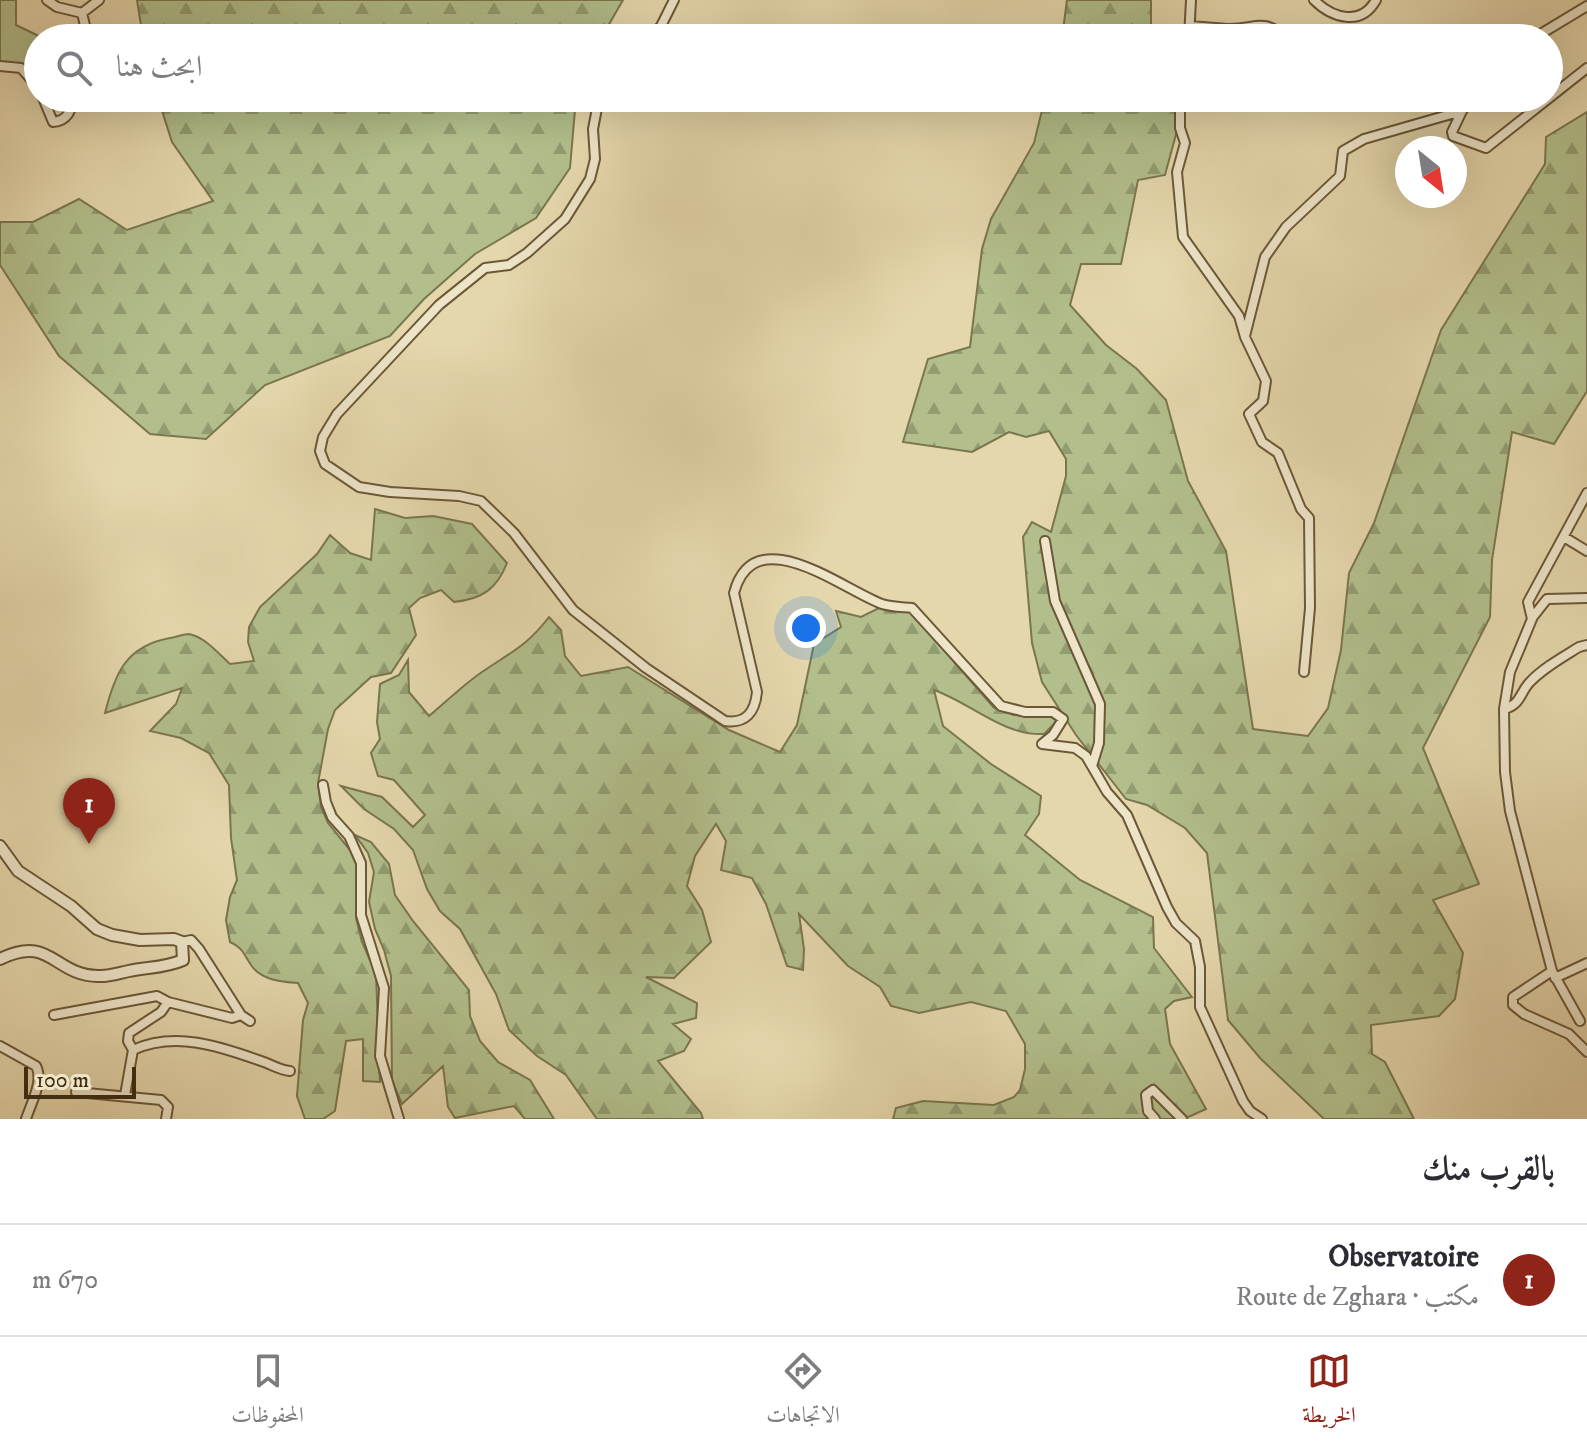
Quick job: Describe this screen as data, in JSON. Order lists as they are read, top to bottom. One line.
{"scale_bar":"100 m","north":"bottom right","page":{"search":"ابحث هنا","pins":"1","scale":"100 m","heading":"بالقرب منك","list":[{"mark":"1","name":"Observatoire","note":"مكتب · Route de Zghara","value":"670 m"}],"nav":["الخريطة","الاتجاهات","المحفوظات"]}}
